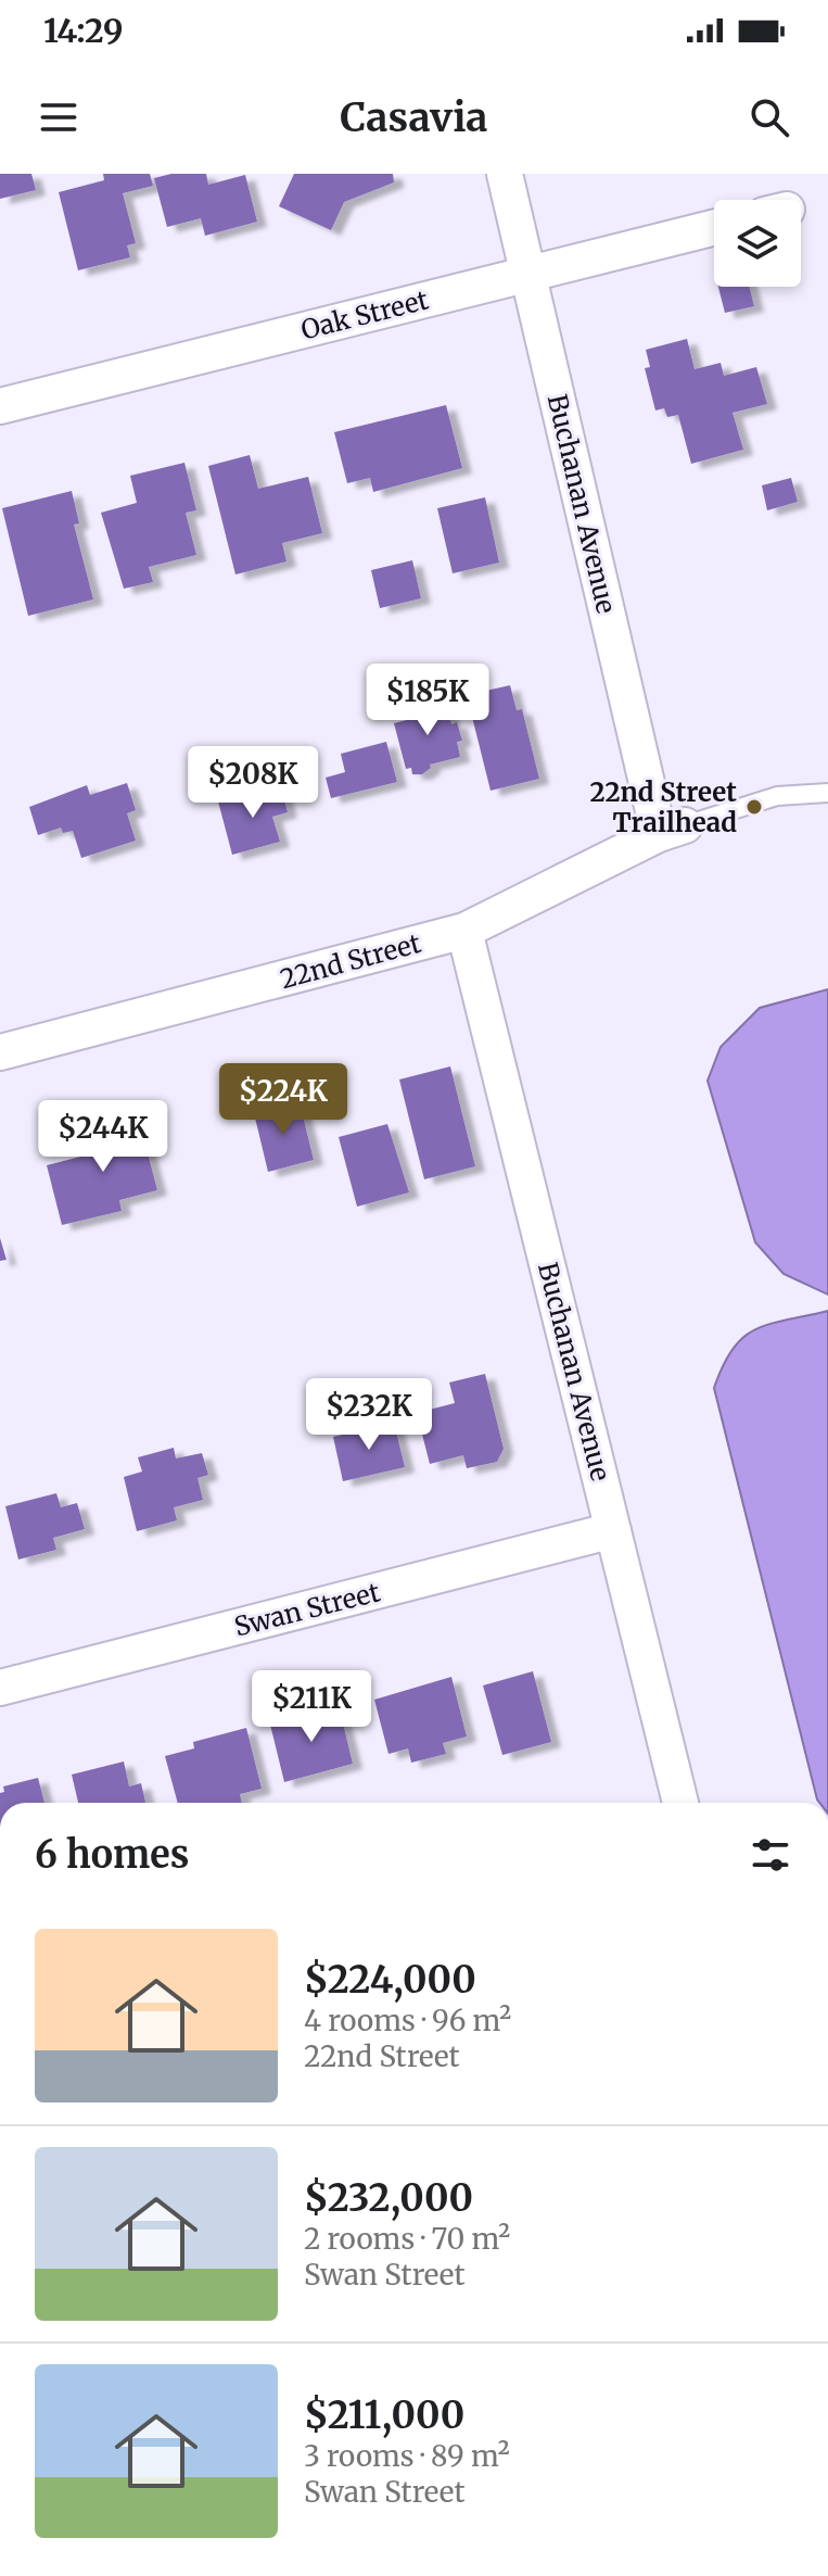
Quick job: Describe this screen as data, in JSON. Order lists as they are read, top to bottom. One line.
{"streets":{"street":["Oak Street","Buchanan Avenue","22nd Street","Swan Street"]},"crossings":[["Oak Street","Buchanan Avenue"],["Buchanan Avenue","22nd Street"],["Buchanan Avenue","Swan Street"]],"places":["22nd Street Trailhead"],"page":{"status":"14:29","header":"Casavia","price":["$185K","$208K","$224K","$244K","$232K","$211K"],"heading":"6 homes","list":[{"name":"$224,000","note":"4 rooms · 96 m² · 22nd Street"},{"name":"$232,000","note":"2 rooms · 70 m² · Swan Street"},{"name":"$211,000","note":"3 rooms · 89 m² · Swan Street"}]}}
